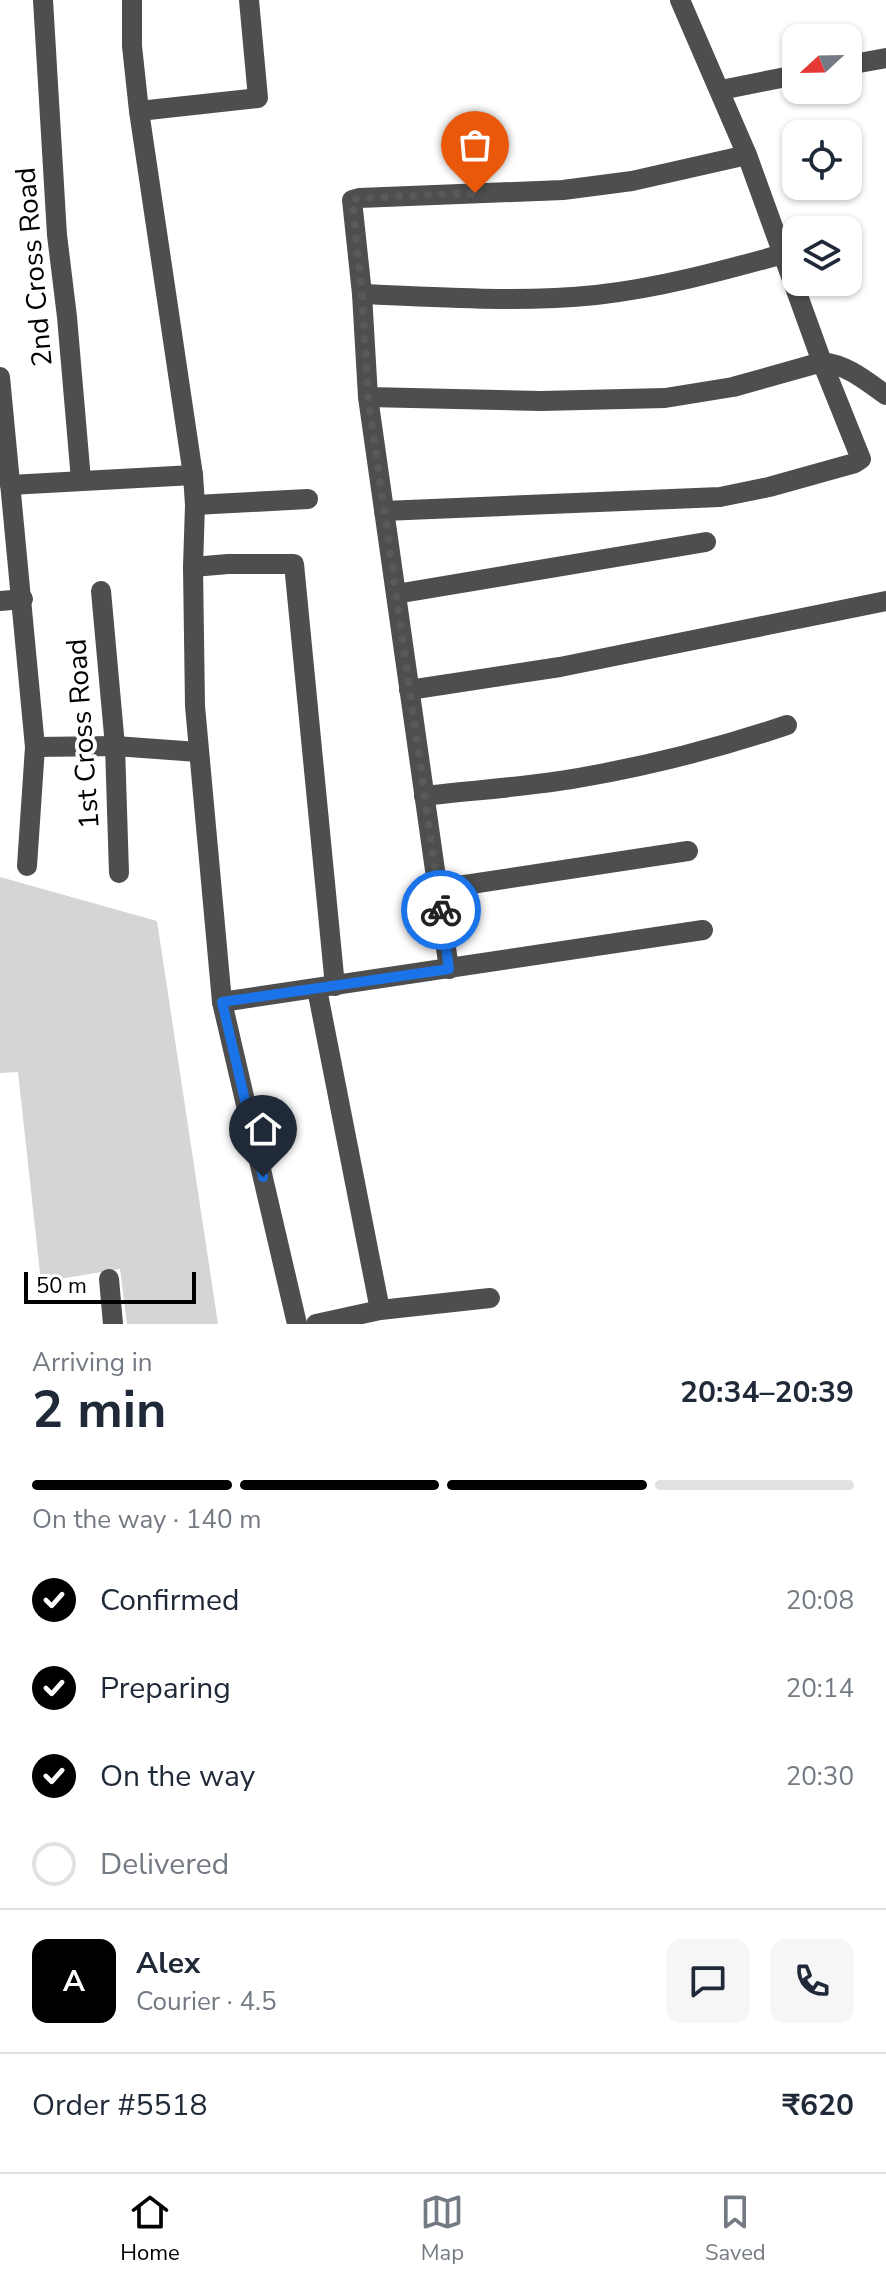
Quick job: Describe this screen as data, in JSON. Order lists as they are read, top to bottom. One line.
{"streets":{"street":["2nd Cross Road","1st Cross Road"]},"scale_bar":"50 m","north":"left","page":{"scale":"50 m","heading":["2 min","Arriving in","20:34–20:39"],"panel":["Alex","Courier · 4.5","Order #5518","₹620"],"bar":"On the way · 140 m","list":[["Confirmed","20:08"],["Preparing","20:14"],["On the way","20:30"],"Delivered"],"round":"A","tabs":["Home","Map","Saved"]}}
